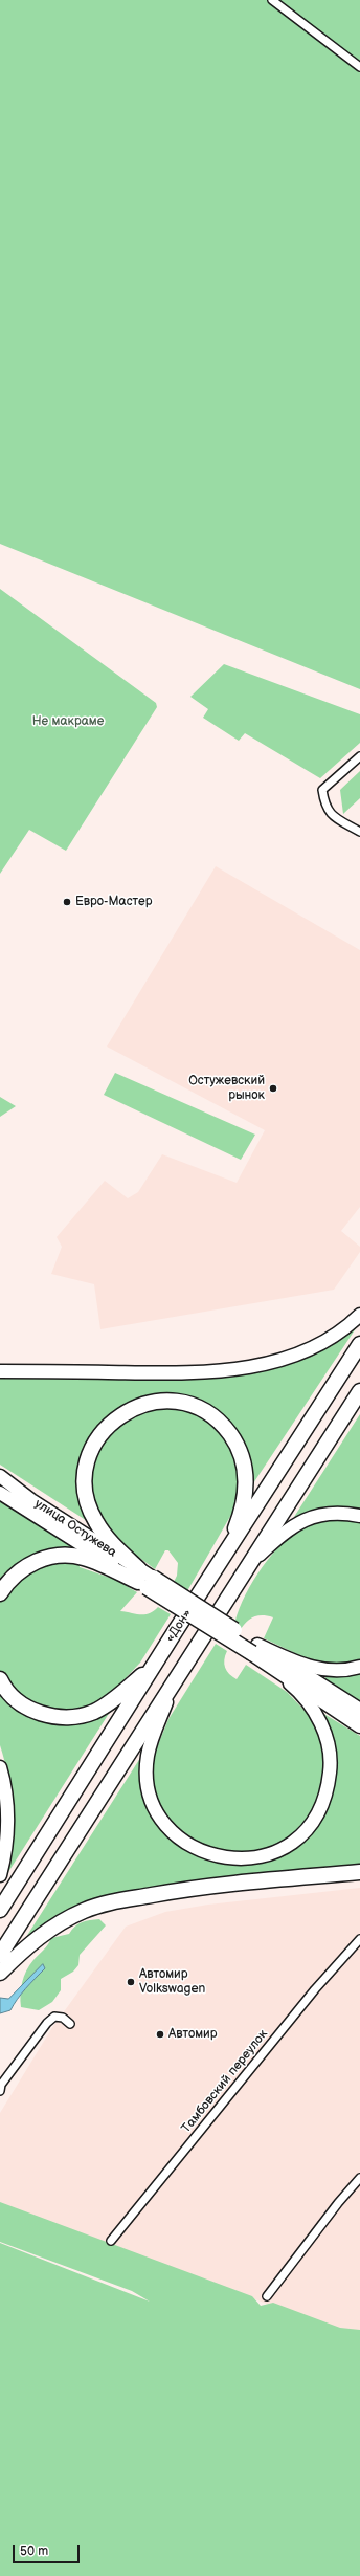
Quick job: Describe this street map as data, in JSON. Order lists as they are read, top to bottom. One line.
{"streets":{"highway":["«Дон»"],"main road":["улица Остужева"],"street":["Тамбовский переулок"]},"parks":["Не макраме"],"places":["Евро-Мастер","Остужевский рынок","Автомир Volkswagen","Автомир"],"scale_bar":"50 m"}
